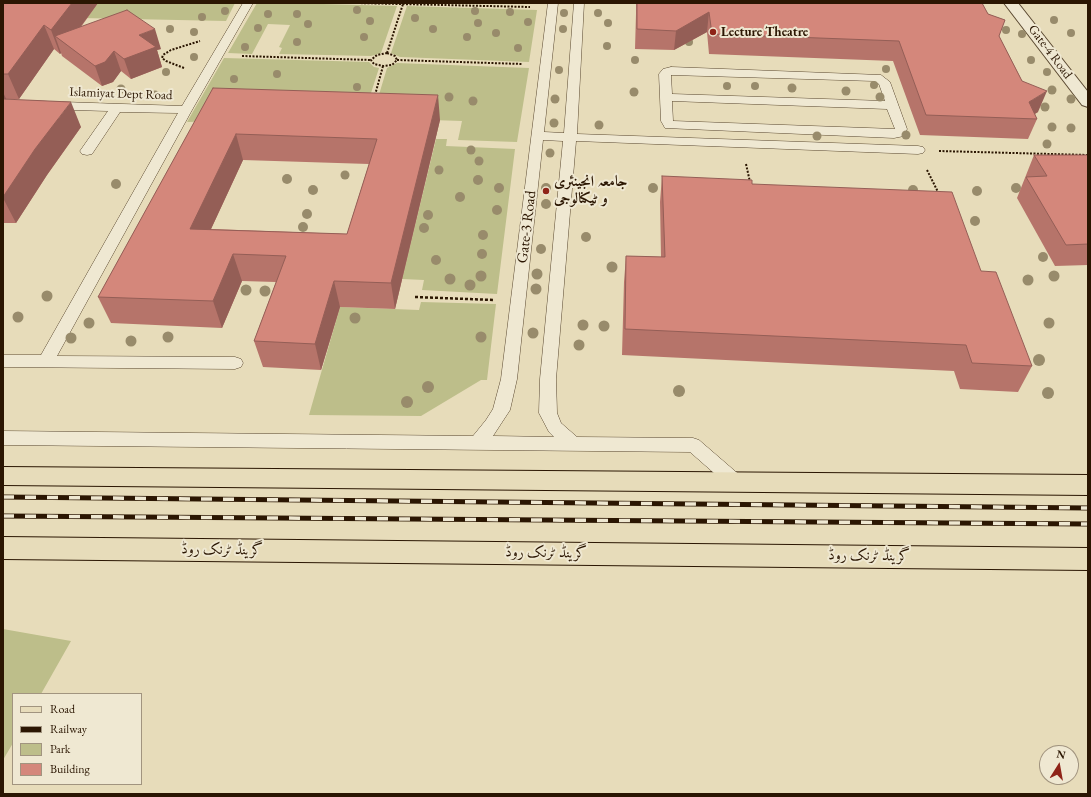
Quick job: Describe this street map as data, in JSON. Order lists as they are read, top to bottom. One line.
{"streets":{"main road":["گرینڈ ٹرنک روڈ"],"street":["Gate-4 Road"],"lane":["Islamiyat Dept Road","Gate-3 Road"]},"places":["Lecture Theatre","جامعہ انجینئری و ٹیکنالوجی"],"legend":["Road","Railway","Park","Building"],"north":"top"}
